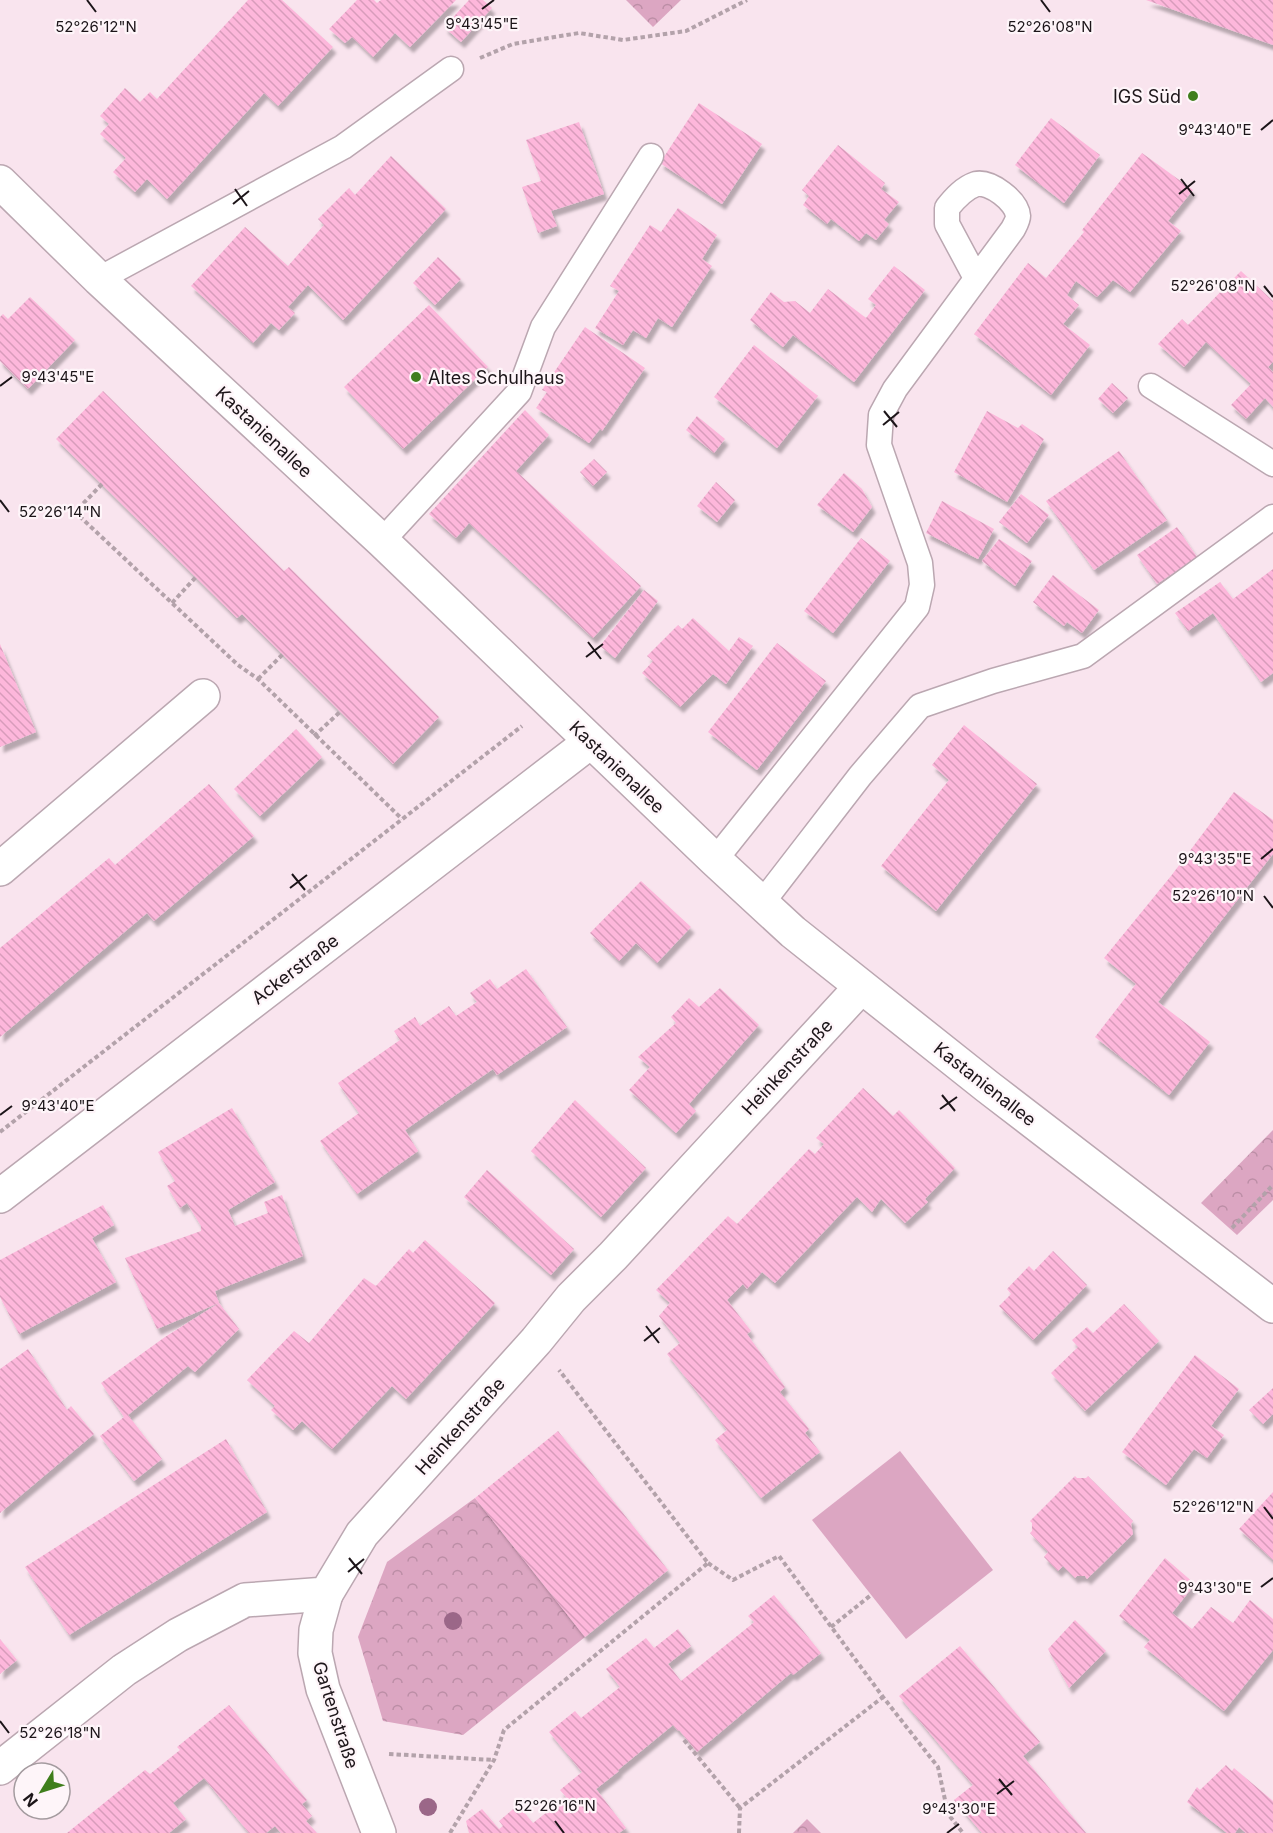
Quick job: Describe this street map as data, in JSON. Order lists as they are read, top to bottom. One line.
{"streets":{"street":["Kastanienallee","Ackerstraße","Heinkenstraße","Gartenstraße"]},"crossings":[["Kastanienallee","Ackerstraße"],["Kastanienallee","Heinkenstraße"],["Heinkenstraße","Gartenstraße"]],"places":["IGS Süd","Altes Schulhaus"],"north":"bottom left","coordinates":["9°43'45\"E","52°26'12\"N","52°26'08\"N","9°43'40\"E","52°26'14\"N","9°43'35\"E","52°26'10\"N","9°43'30\"E","52°26'18\"N","52°26'16\"N"]}
